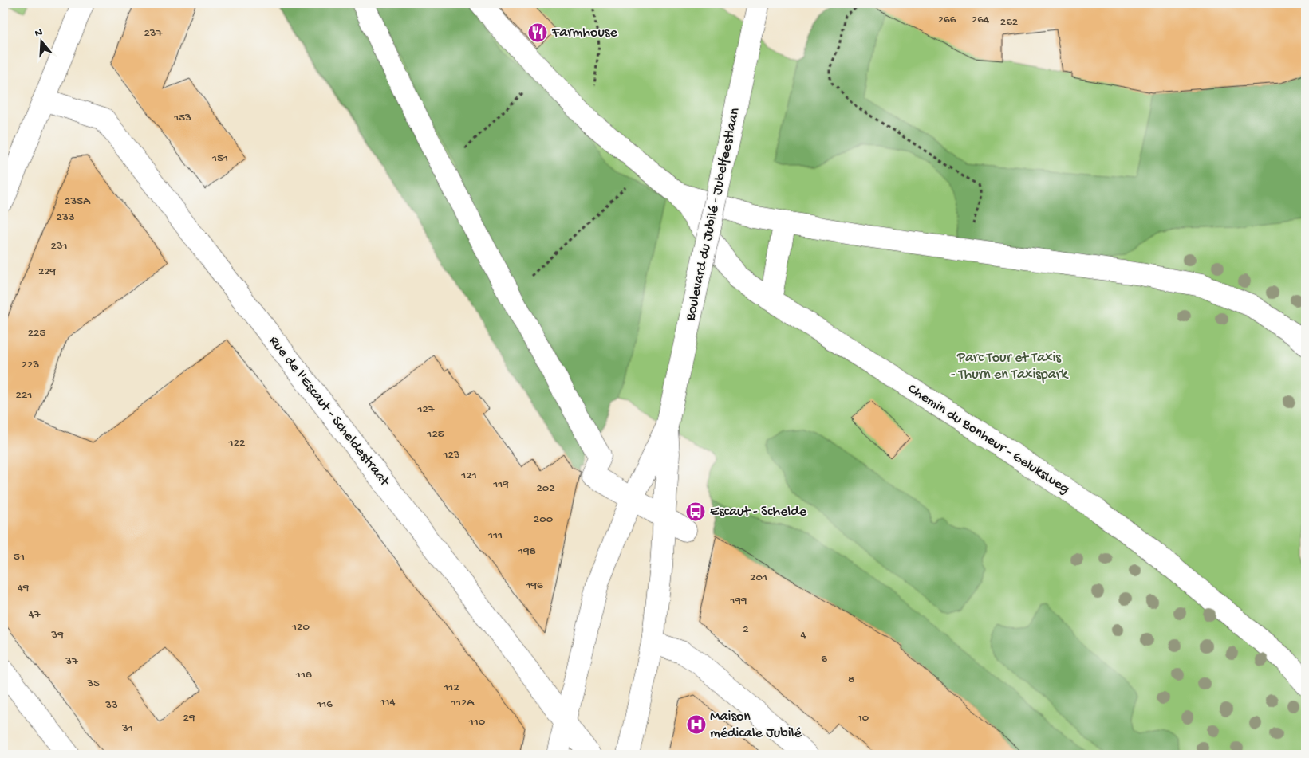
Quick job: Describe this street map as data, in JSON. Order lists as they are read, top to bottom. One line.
{"streets":{"street":["Boulevard du Jubilé - Jubelfeestlaan","Rue de l'Escaut - Scheldestraat","Chemin du Bonheur - Geluksweg"]},"crossings":[["Boulevard du Jubilé - Jubelfeestlaan","Rue de l'Escaut - Scheldestraat"]],"parks":["Parc Tour et Taxis - Thurn en Taxispark"],"places":{"restaurant":["Farmhouse"],"bus stop":["Escaut - Schelde"],"hospital":["Maison médicale Jubilé"]},"house_numbers":["266","264","262","237","153","151","235A","233","231","229","225","223","221","127","125","122","123","121","119","202","200","111","198","51","201","196","49","199","47","120","2","39","4","6","37","118","8","35","112","114","112A","116","33","29","10","110","31"],"north":"top"}
